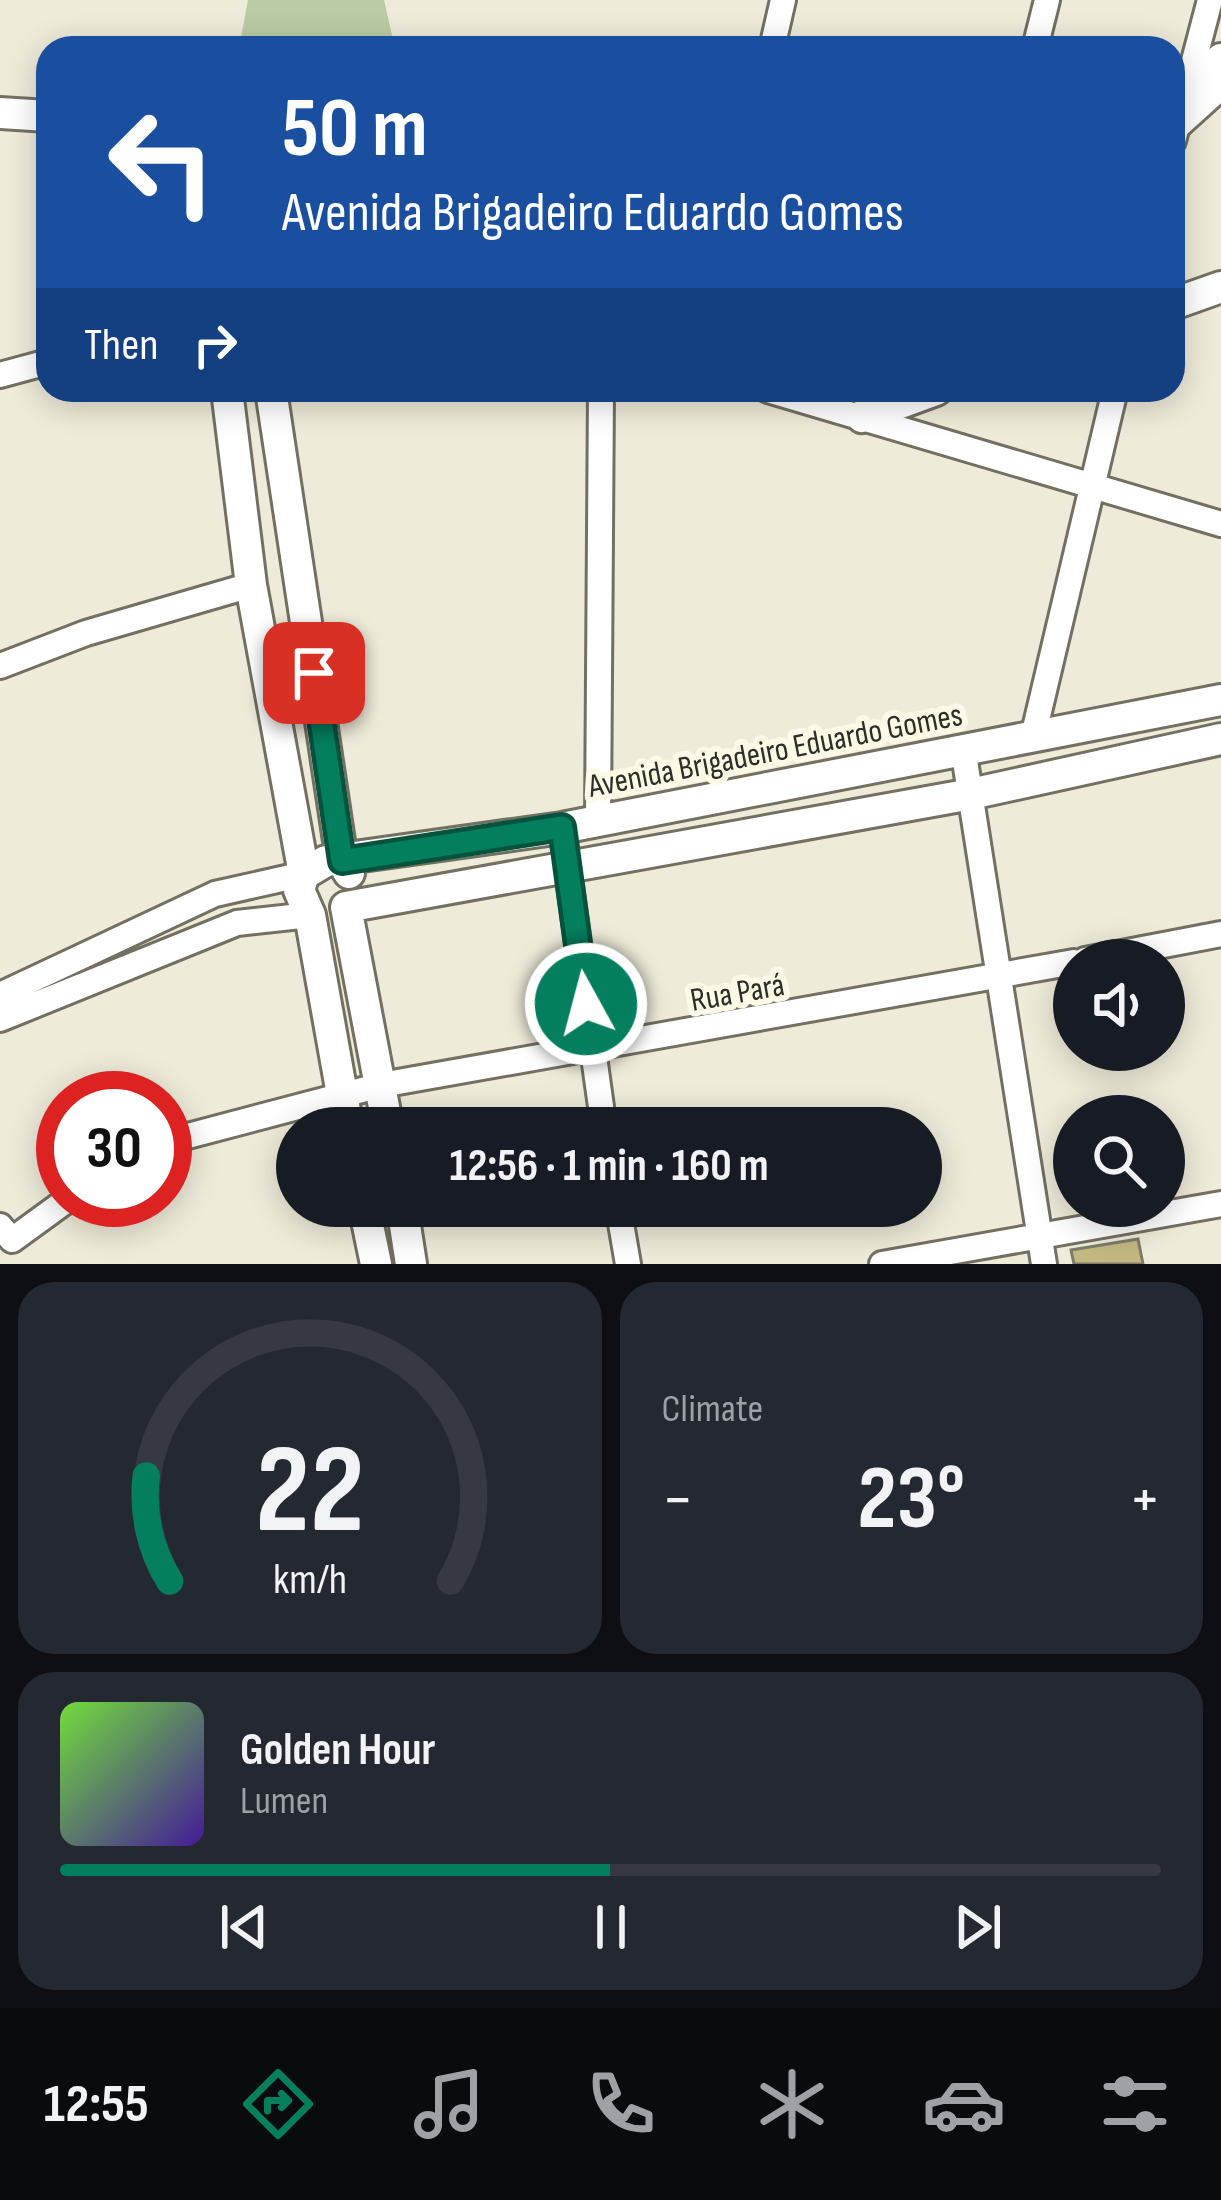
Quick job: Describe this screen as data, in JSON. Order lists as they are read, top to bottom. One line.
{"streets":{"street":["Avenida Brigadeiro Eduardo Gomes","Rua Pará"]},"page":{"turn":["50 m","Avenida Brigadeiro Eduardo Gomes"],"then":"Then","limit":"30","trip":"12:56 · 1 min · 160 m","tile":"Climate","heat":["−","23°","+"],"song":["Golden Hour","Lumen"],"tabs":"12:55","gauge":["22","km/h"]}}
